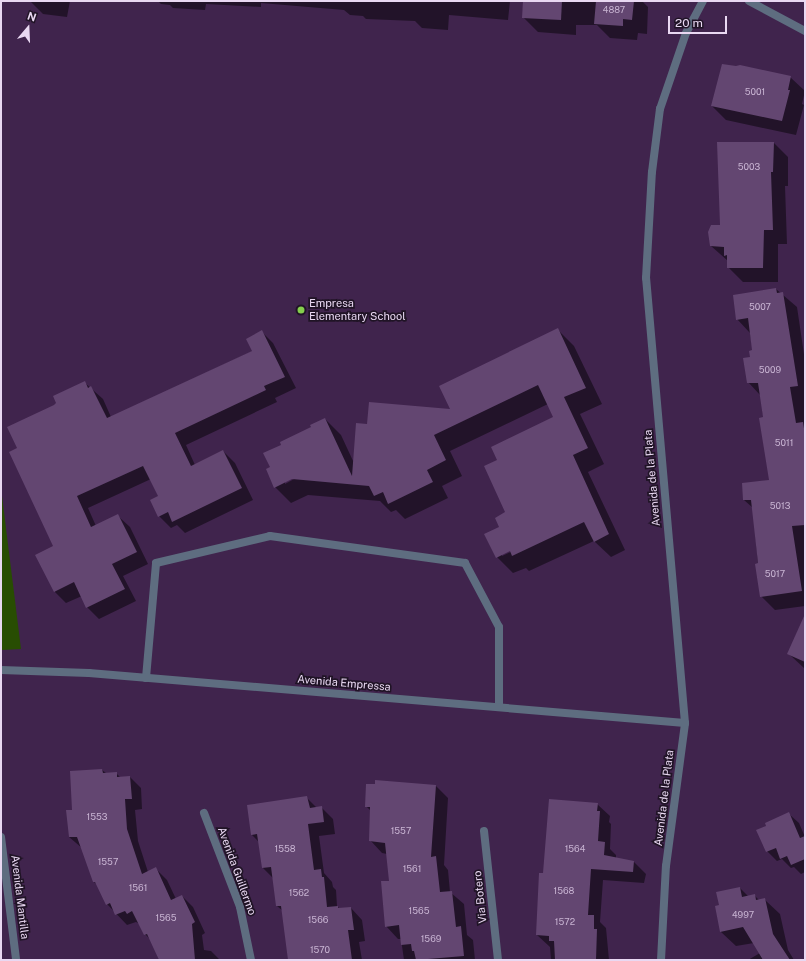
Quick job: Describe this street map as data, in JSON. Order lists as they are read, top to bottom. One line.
{"streets":{"street":["Avenida de la Plata","Avenida Empressa","Avenida Guillermo","Avenida Mantilla","Via Botero"]},"crossings":[["Avenida de la Plata","Avenida Empressa"]],"places":["Empresa Elementary School"],"house_numbers":["4887","5001","5003","5007","5009","5011","5013","5017","1553","1557","1558","1564","1557","1561","1561","1568","1562","1565","4997","1565","1566","1572","1569","1570"],"scale_bar":"20 m","north":"top"}
